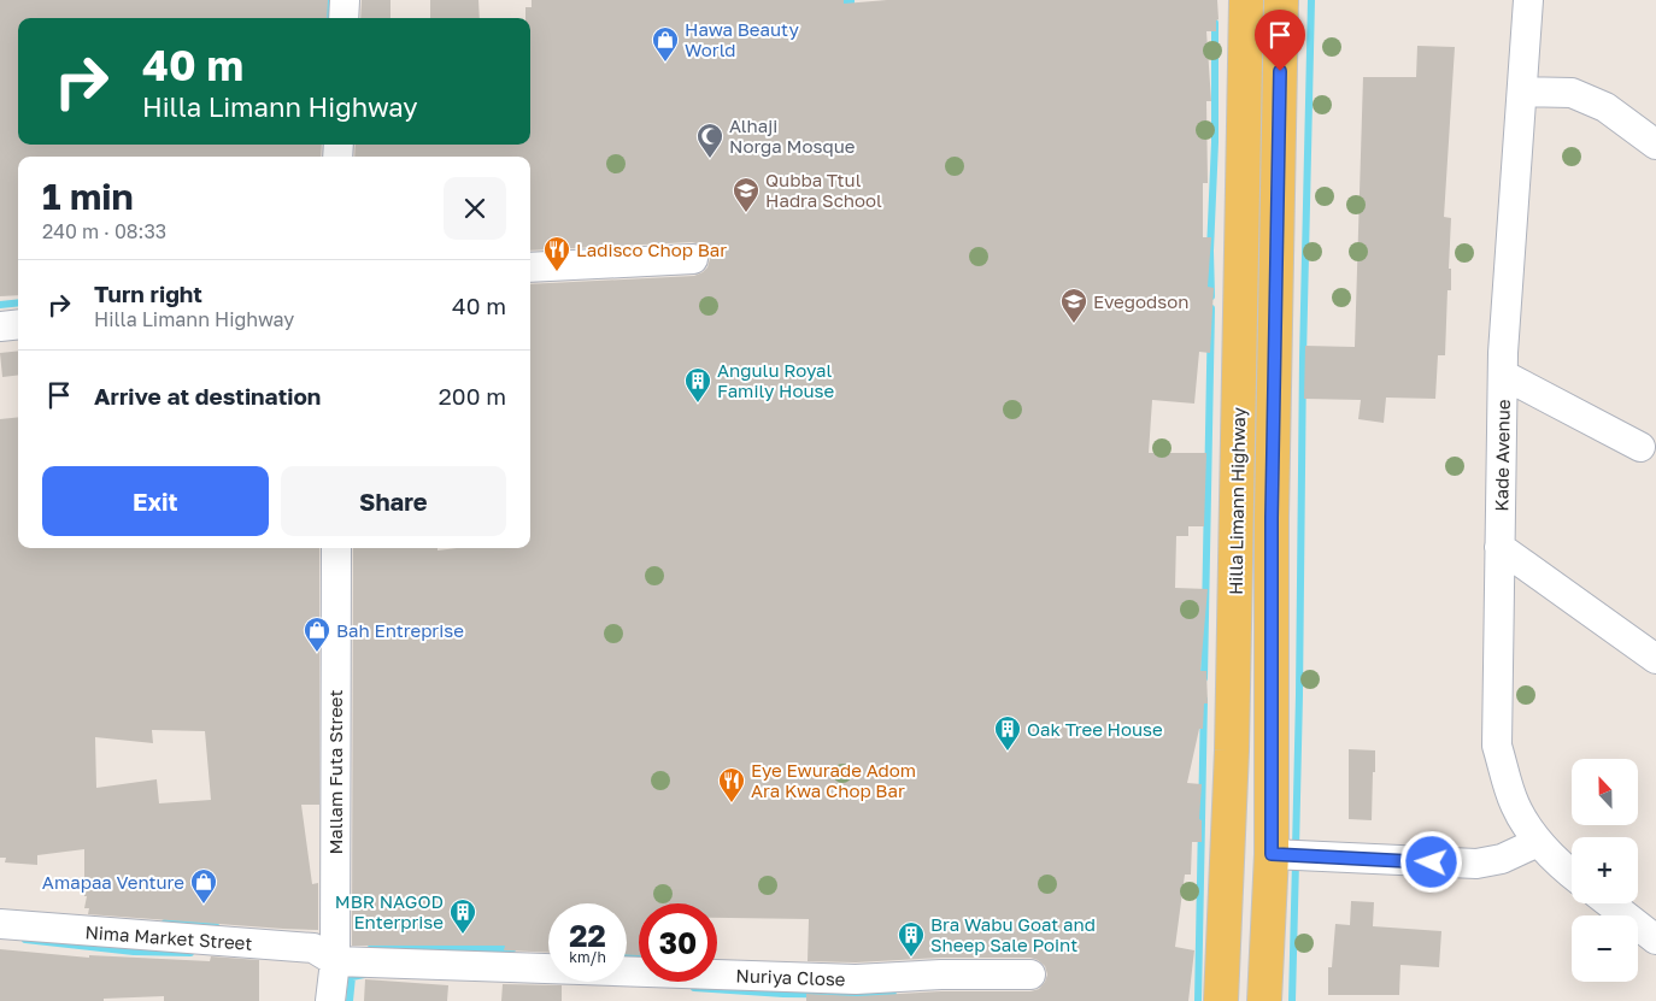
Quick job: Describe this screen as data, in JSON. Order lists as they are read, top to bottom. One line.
{"streets":{"main road":["Hilla Limann Highway"],"street":["Kade Avenue","Mallam Futa Street","Nima Market Street","Nuriya Close"]},"crossings":[["Mallam Futa Street","Nima Market Street"],["Mallam Futa Street","Nuriya Close"],["Nima Market Street","Nuriya Close"]],"places":{"shop":["Hawa Beauty World","Bah Entreprise","Amapaa Venture"],"mosque":["Alhaji Norga Mosque"],"school or university":["Qubba Ttul Hadra School","Evegodson"],"restaurant":["Ladisco Chop Bar","Eye Ewurade Adom Ara Kwa Chop Bar"],"building":["Angulu Royal Family House","Oak Tree House","MBR NAGOD Enterprise","Bra Wabu Goat and Sheep Sale Point"]},"north":"top","page":{"turn":["40 m","Hilla Limann Highway"],"heading":["1 min","240 m · 08:33"],"list":[{"name":"Turn right","note":"Hilla Limann Highway","value":"40 m"},{"name":"Arrive at destination","value":"200 m"}],"buttons":["Exit","Share"],"map_buttons":["+","−"],"speed":"22 km/h","limit":"30"}}
